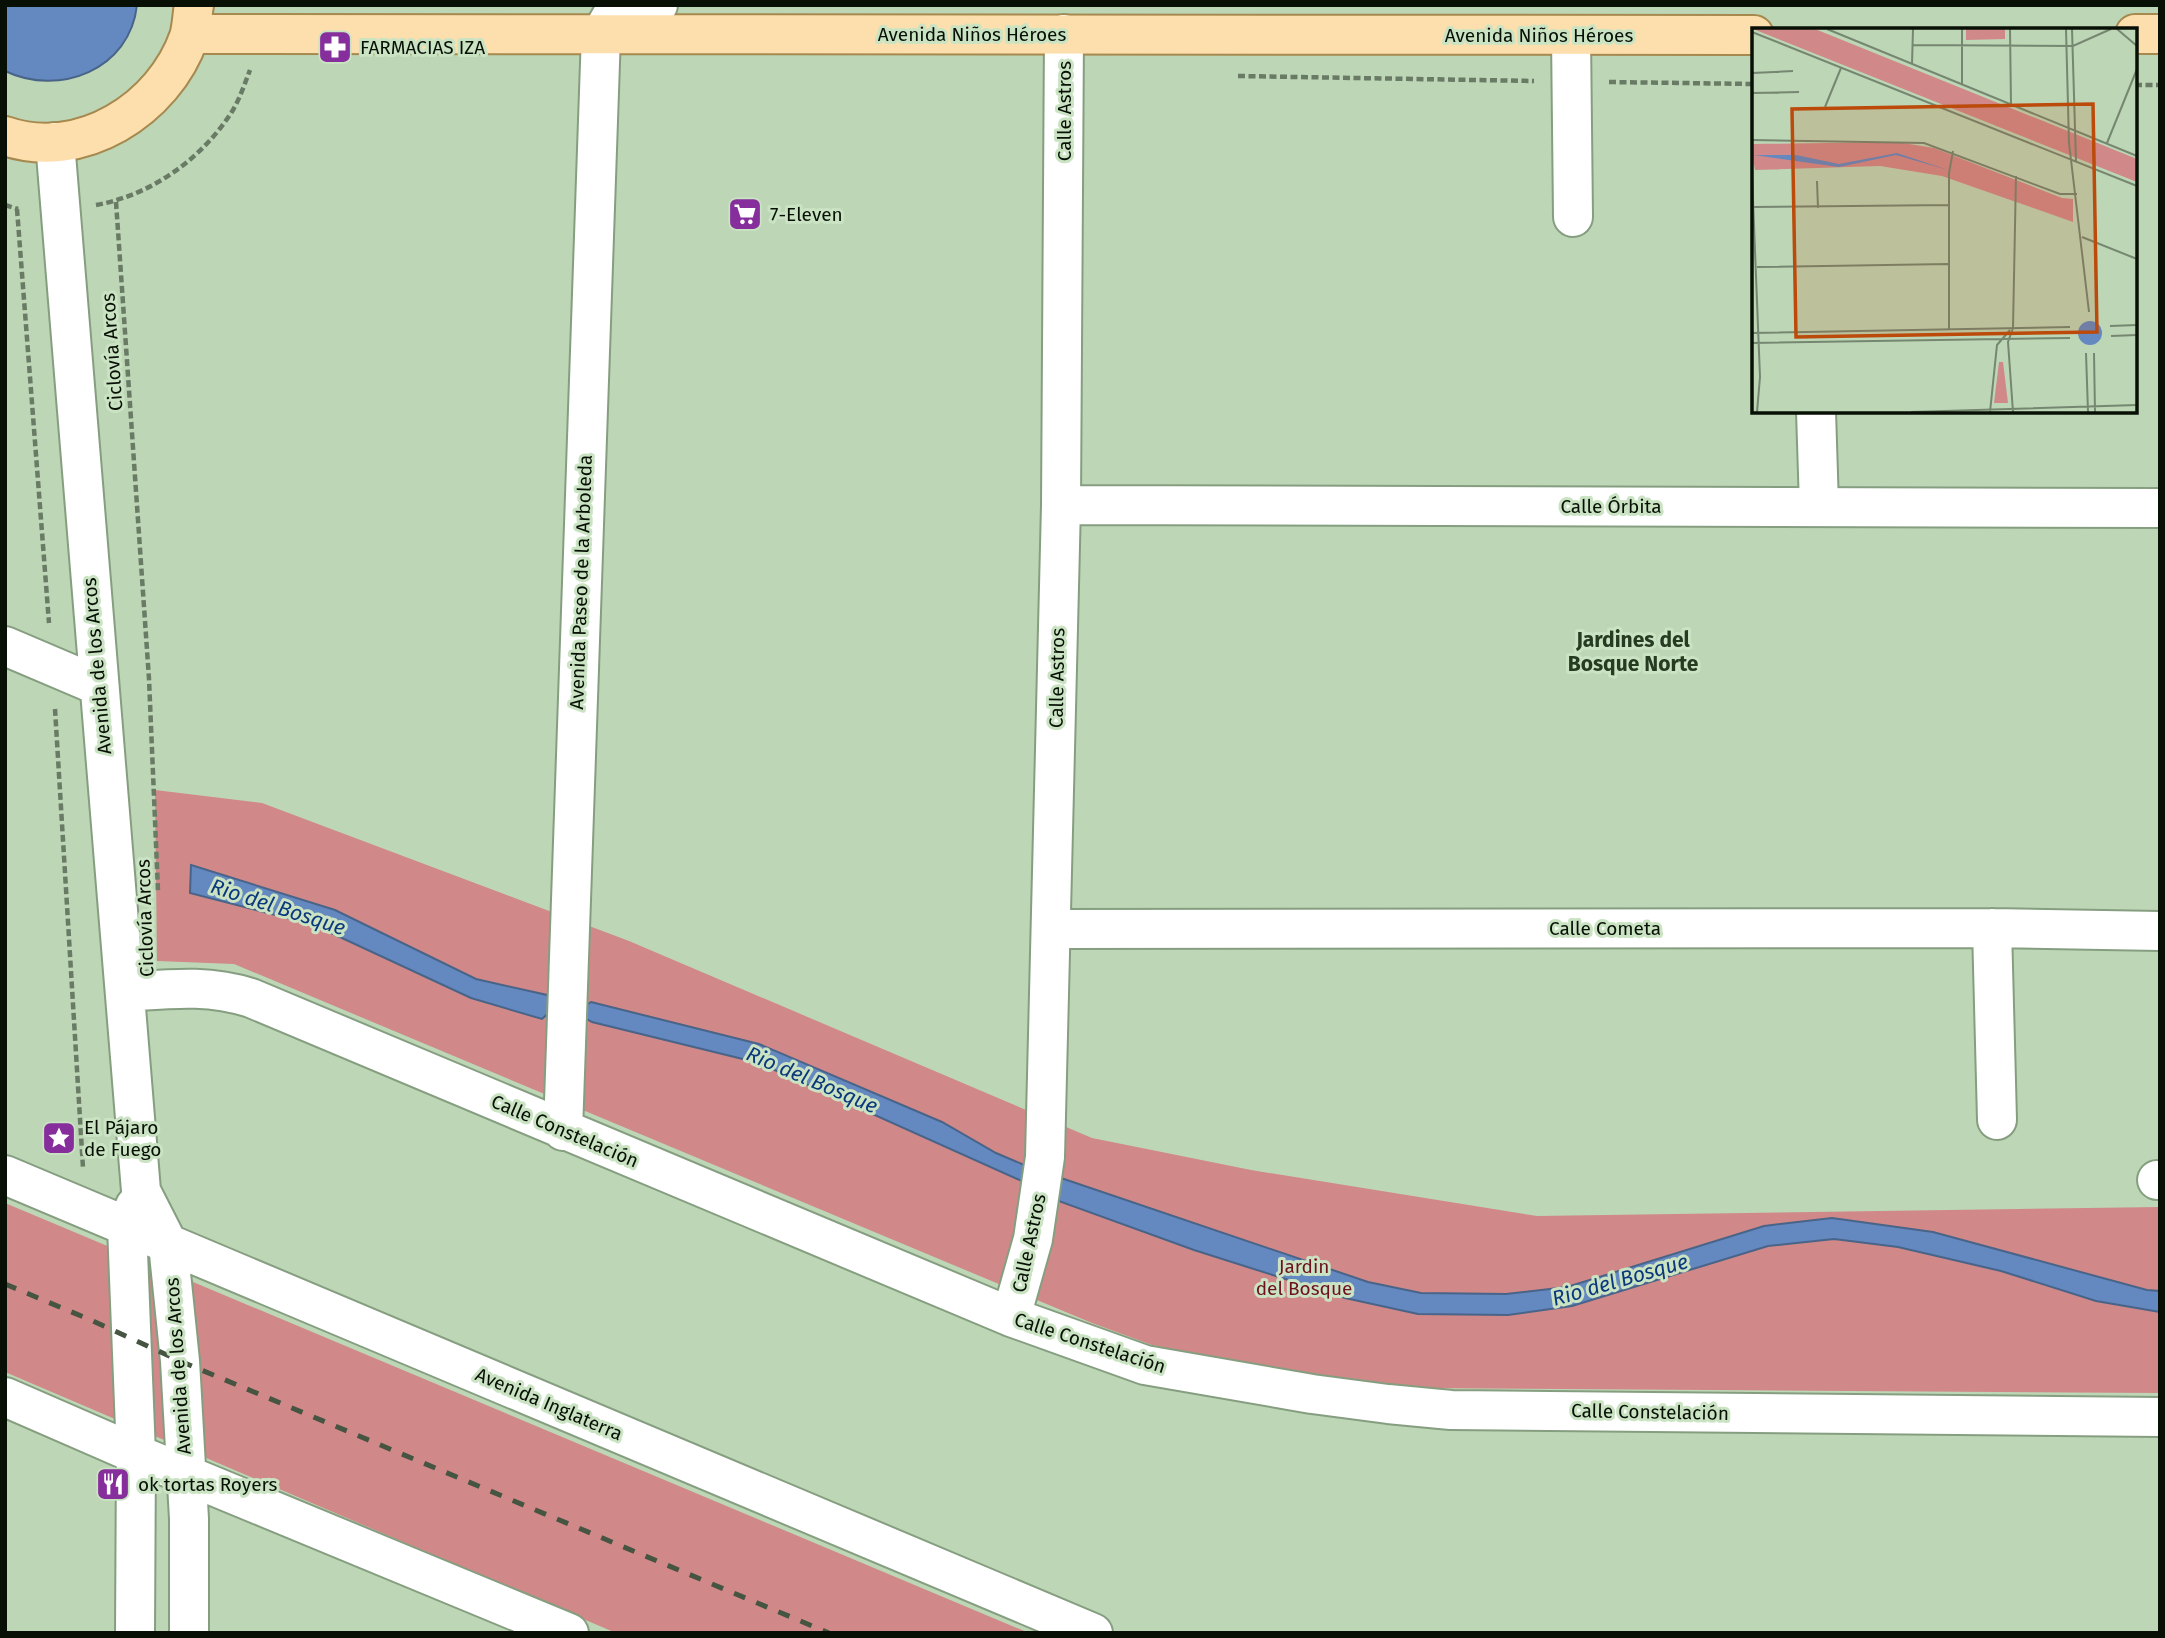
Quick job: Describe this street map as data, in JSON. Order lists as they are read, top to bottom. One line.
{"streets":{"main road":["Avenida Niños Héroes"],"street":["Calle Astros","Calle Órbita","Avenida Paseo de la Arboleda","Avenida de los Arcos","Calle Cometa","Calle Constelación","Avenida Inglaterra"],"path":["Ciclovía Arcos"]},"crossings":[["Avenida Niños Héroes","Calle Astros"],["Avenida Niños Héroes","Avenida Paseo de la Arboleda"],["Calle Astros","Calle Órbita"],["Calle Astros","Calle Cometa"],["Calle Astros","Calle Constelación"],["Avenida Paseo de la Arboleda","Calle Constelación"],["Avenida de los Arcos","Calle Constelación"],["Avenida de los Arcos","Avenida Inglaterra"]],"districts":["Jardines del Bosque Norte"],"water":["Rio del Bosque"],"parks":["Jardin del Bosque"],"places":{"pharmacy":["FARMACIAS IZA"],"supermarket":["7-Eleven"],"place":["El Pájaro de Fuego"],"restaurant":["ok tortas Royers"]}}
